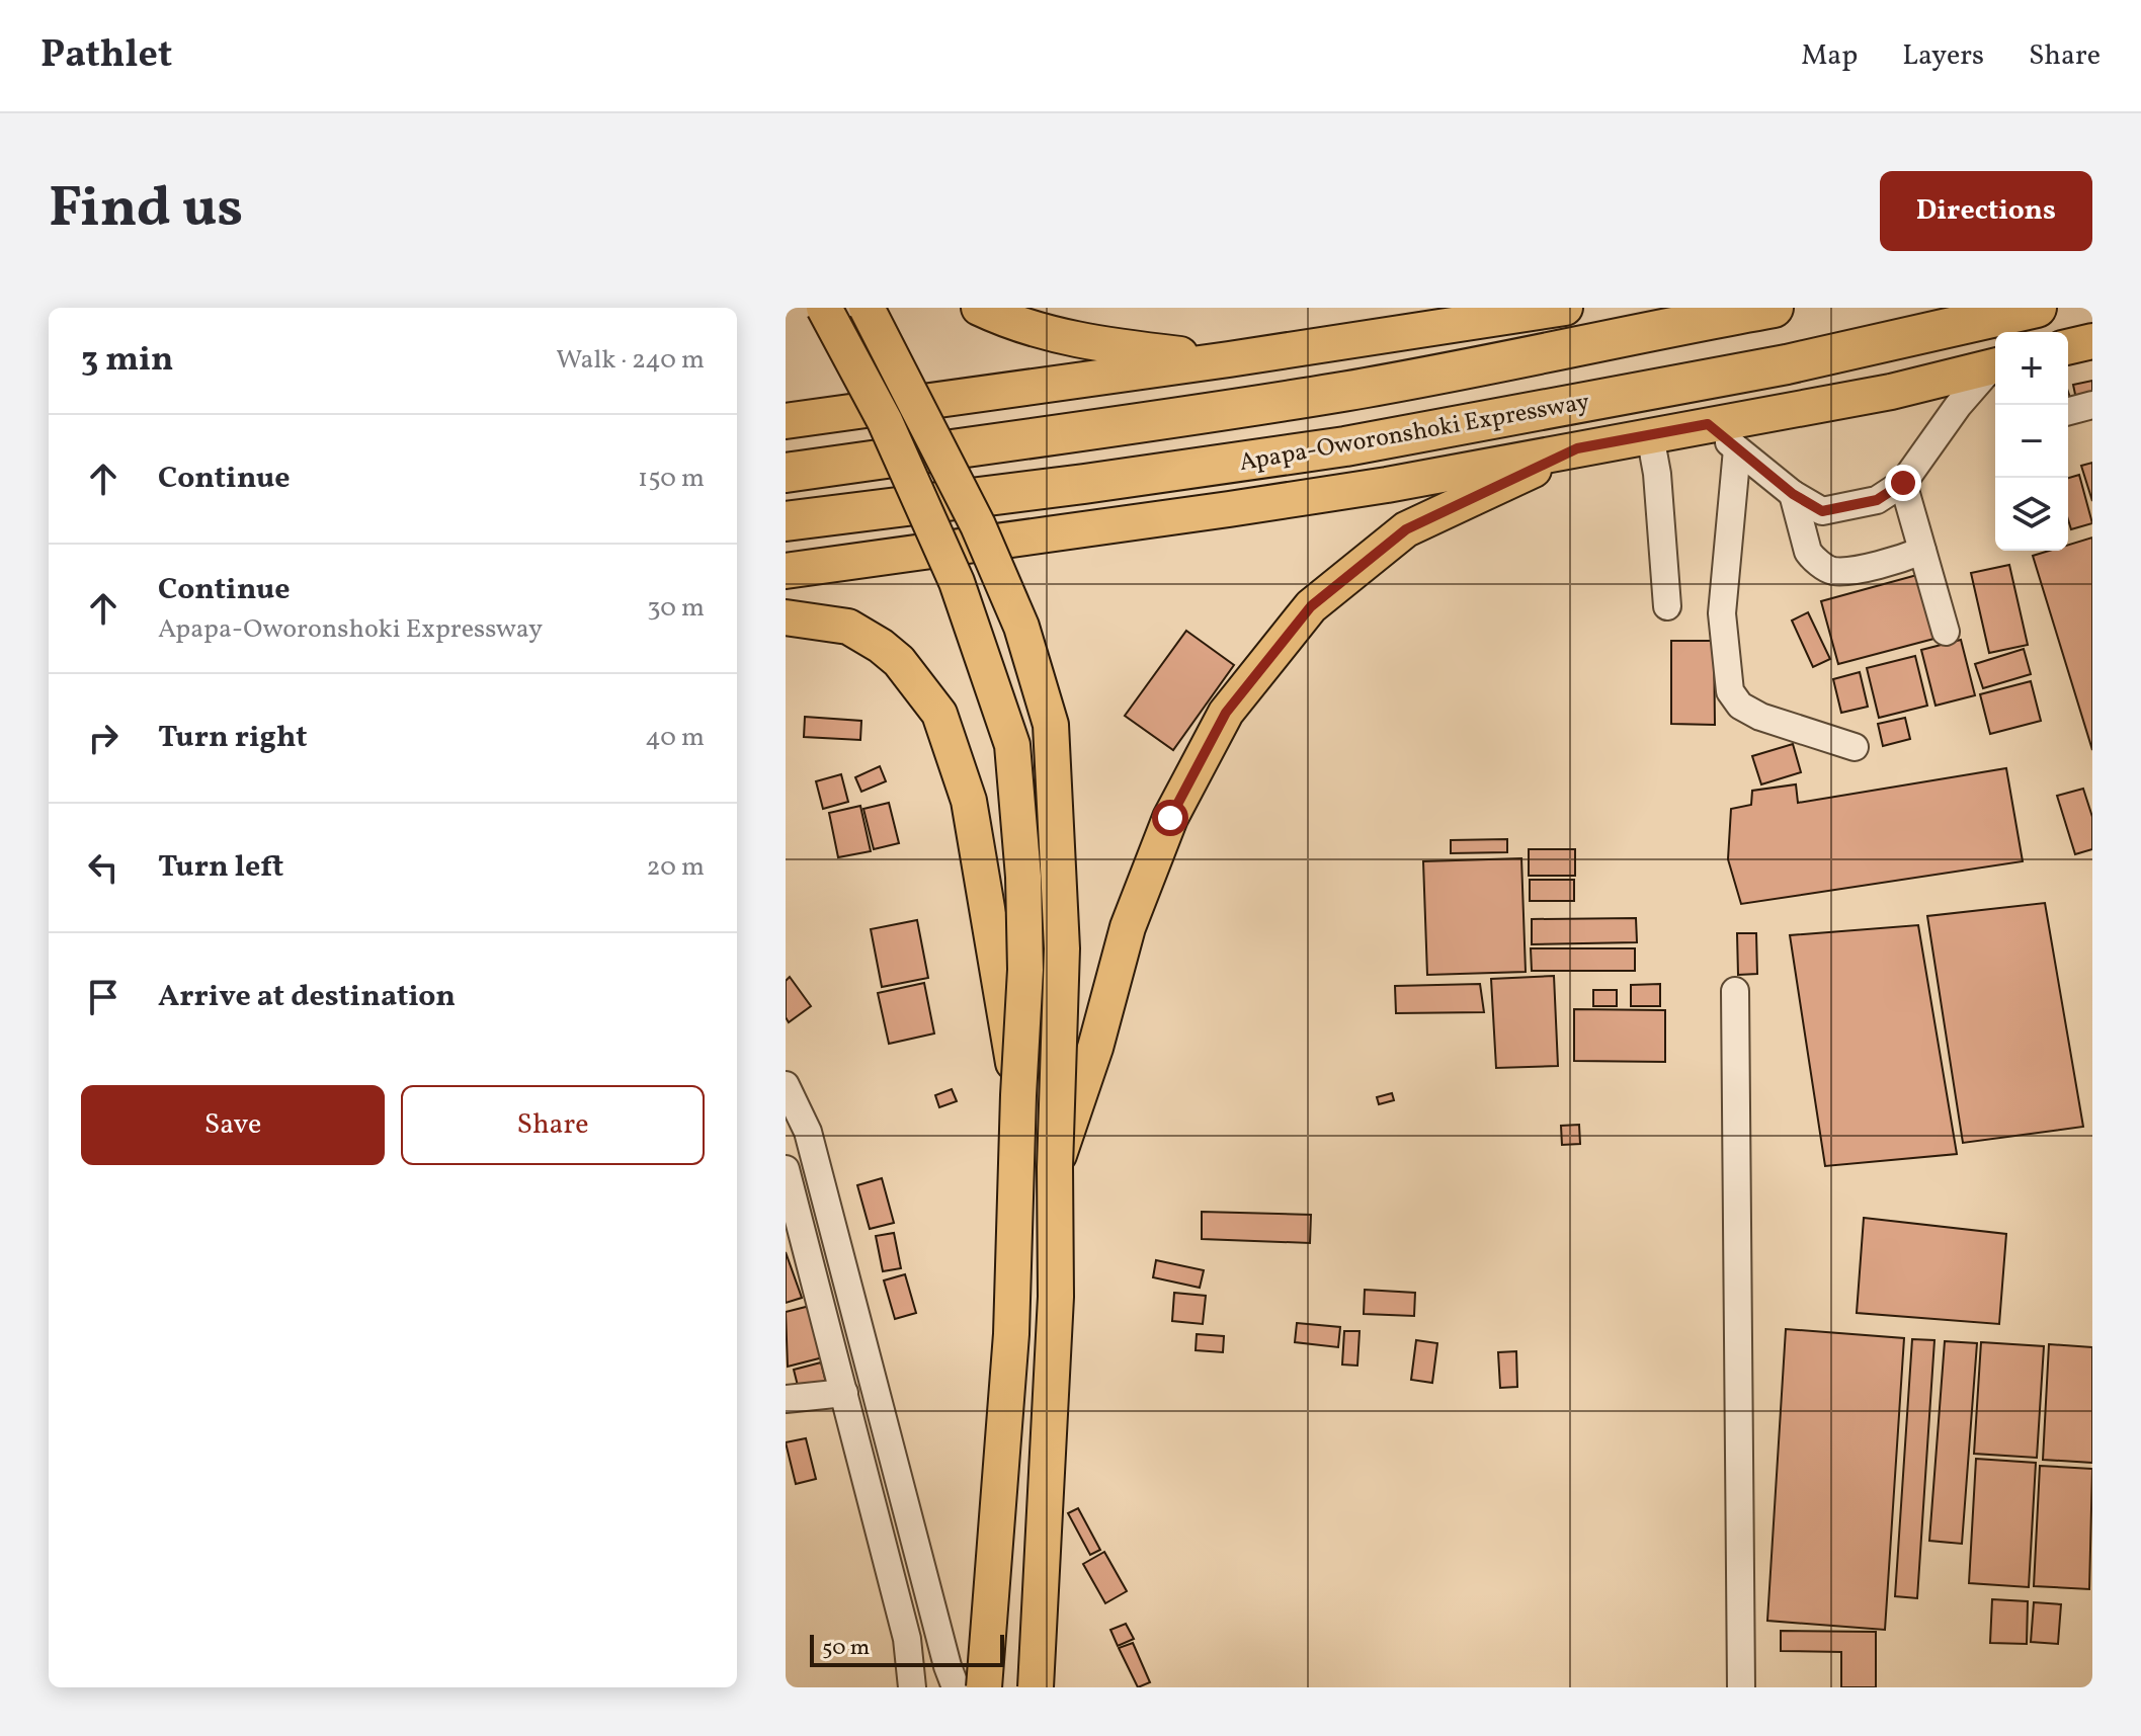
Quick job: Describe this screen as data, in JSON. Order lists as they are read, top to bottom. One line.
{"streets":{"highway":["Apapa-Oworonshoki Expressway"]},"scale_bar":"50 m","page":{"header":"Pathlet","nav":["Map","Layers","Share"],"title":"Find us","buttons":["Directions",["Save","Share"]],"heading":["3 min","Walk · 240 m"],"map_buttons":["+","−"],"list":[["Continue","150 m"],["Continue","Apapa-Oworonshoki Expressway","30 m"],["Turn right","40 m"],["Turn left","20 m"],"Arrive at destination"],"scale":"50 m"}}
